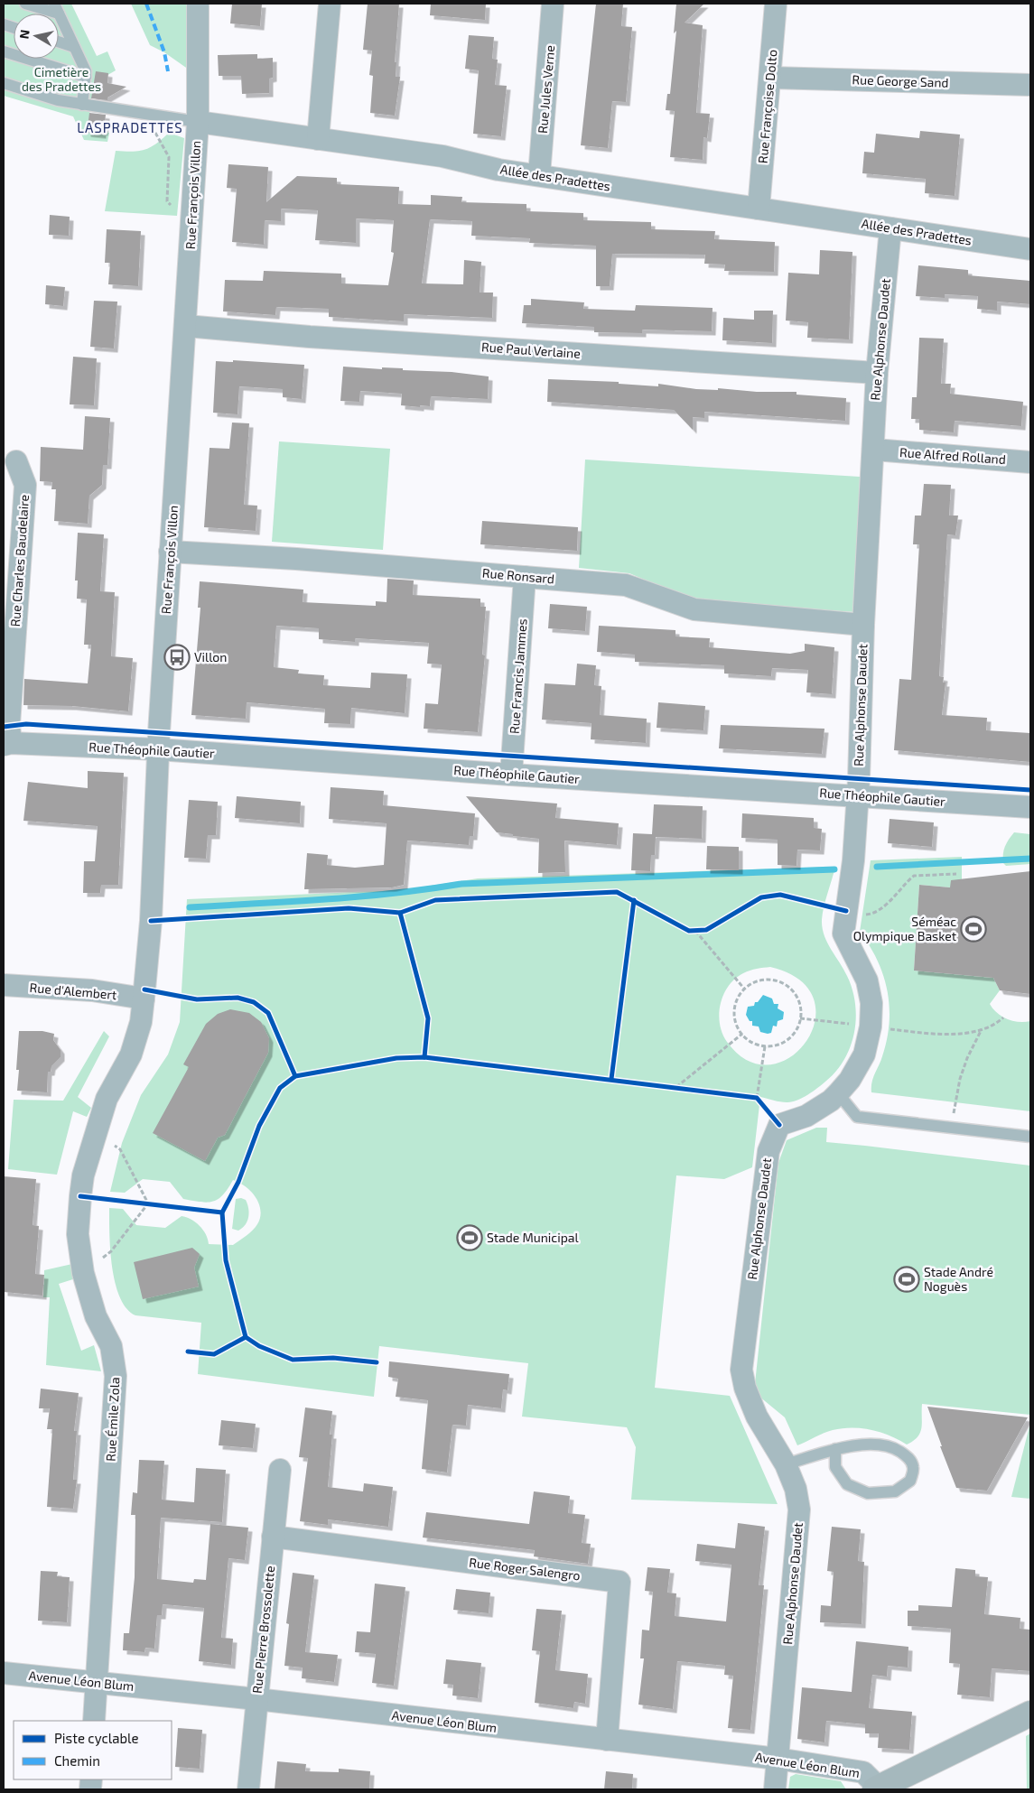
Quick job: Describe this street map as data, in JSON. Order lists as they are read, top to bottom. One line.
{"streets":{"street":["Rue George Sand","Rue Jules Verne","Rue Françoise Dolto","Allée des Pradettes","Rue François Villon","Rue Alphonse Daudet","Rue Paul Verlaine","Rue Alfred Rolland","Rue Charles Baudelaire","Rue Ronsard","Rue Francis Jammes","Rue Théophile Gautier","Rue d'Alembert","Rue Émile Zola","Rue Roger Salengro","Rue Pierre Brossolette","Avenue Léon Blum"]},"crossings":[["Rue George Sand","Rue Françoise Dolto"],["Rue Jules Verne","Allée des Pradettes"],["Rue Françoise Dolto","Allée des Pradettes"],["Allée des Pradettes","Rue François Villon"],["Allée des Pradettes","Rue Alphonse Daudet"],["Rue François Villon","Rue Paul Verlaine"],["Rue François Villon","Rue Ronsard"],["Rue François Villon","Rue Théophile Gautier"],["Rue François Villon","Rue d'Alembert"],["Rue François Villon","Rue Émile Zola"],["Rue Alphonse Daudet","Rue Paul Verlaine"],["Rue Alphonse Daudet","Rue Alfred Rolland"],["Rue Alphonse Daudet","Rue Ronsard"],["Rue Alphonse Daudet","Rue Théophile Gautier"],["Rue Alphonse Daudet","Avenue Léon Blum"],["Rue Charles Baudelaire","Rue Théophile Gautier"],["Rue Ronsard","Rue Francis Jammes"],["Rue Francis Jammes","Rue Théophile Gautier"],["Rue d'Alembert","Rue Émile Zola"],["Rue Émile Zola","Avenue Léon Blum"],["Rue Roger Salengro","Rue Pierre Brossolette"],["Rue Roger Salengro","Avenue Léon Blum"],["Rue Pierre Brossolette","Avenue Léon Blum"]],"districts":["LASPRADETTES"],"parks":["Cimetière des Pradettes"],"places":{"bus stop":["Villon"],"sports":["Séméac Olympique Basket","Stade Municipal","Stade André Noguès"]},"legend":["Piste cyclable","Chemin"],"north":"left"}
